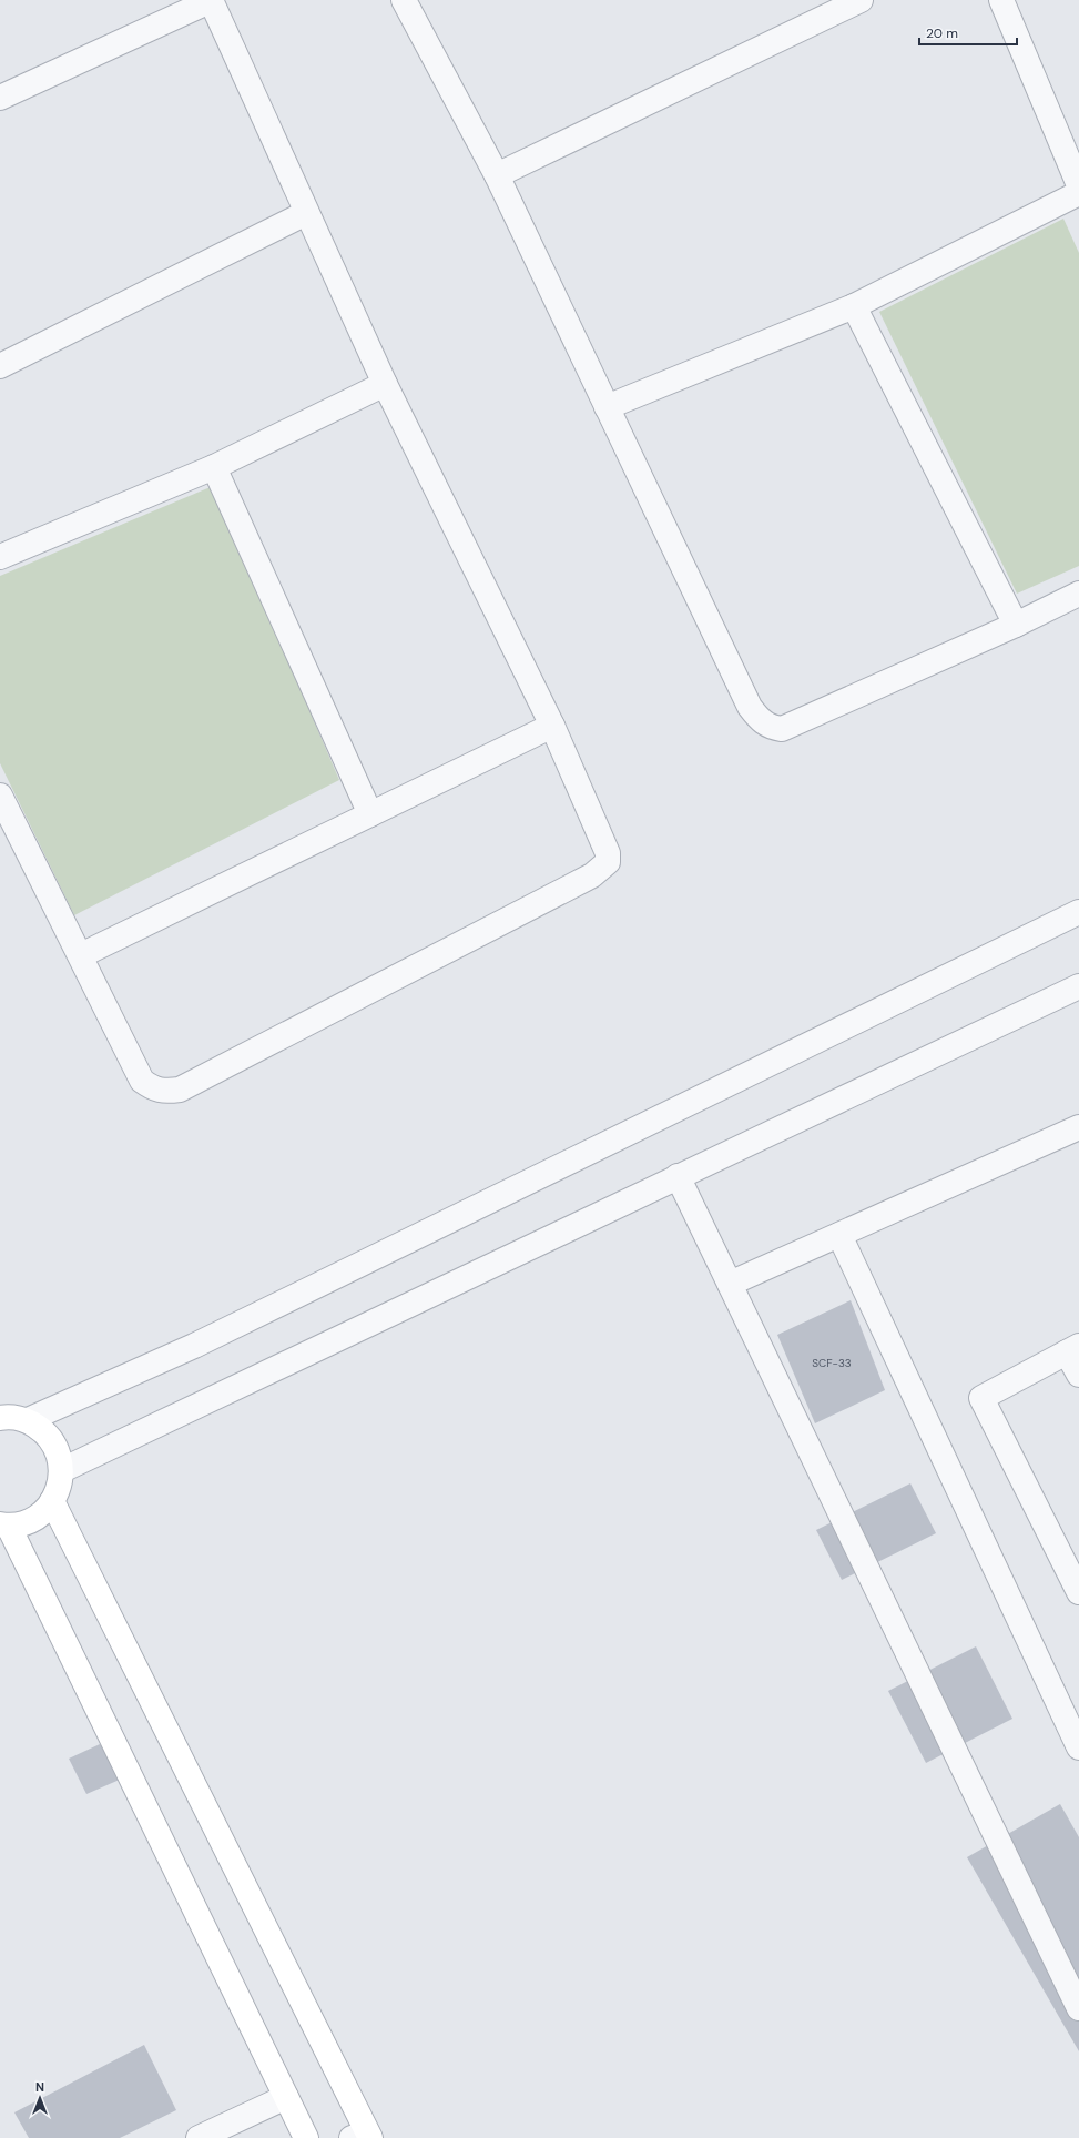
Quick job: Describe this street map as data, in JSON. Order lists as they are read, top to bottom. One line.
{"house_numbers":["SCF-33"],"scale_bar":"20 m","north":"top"}
